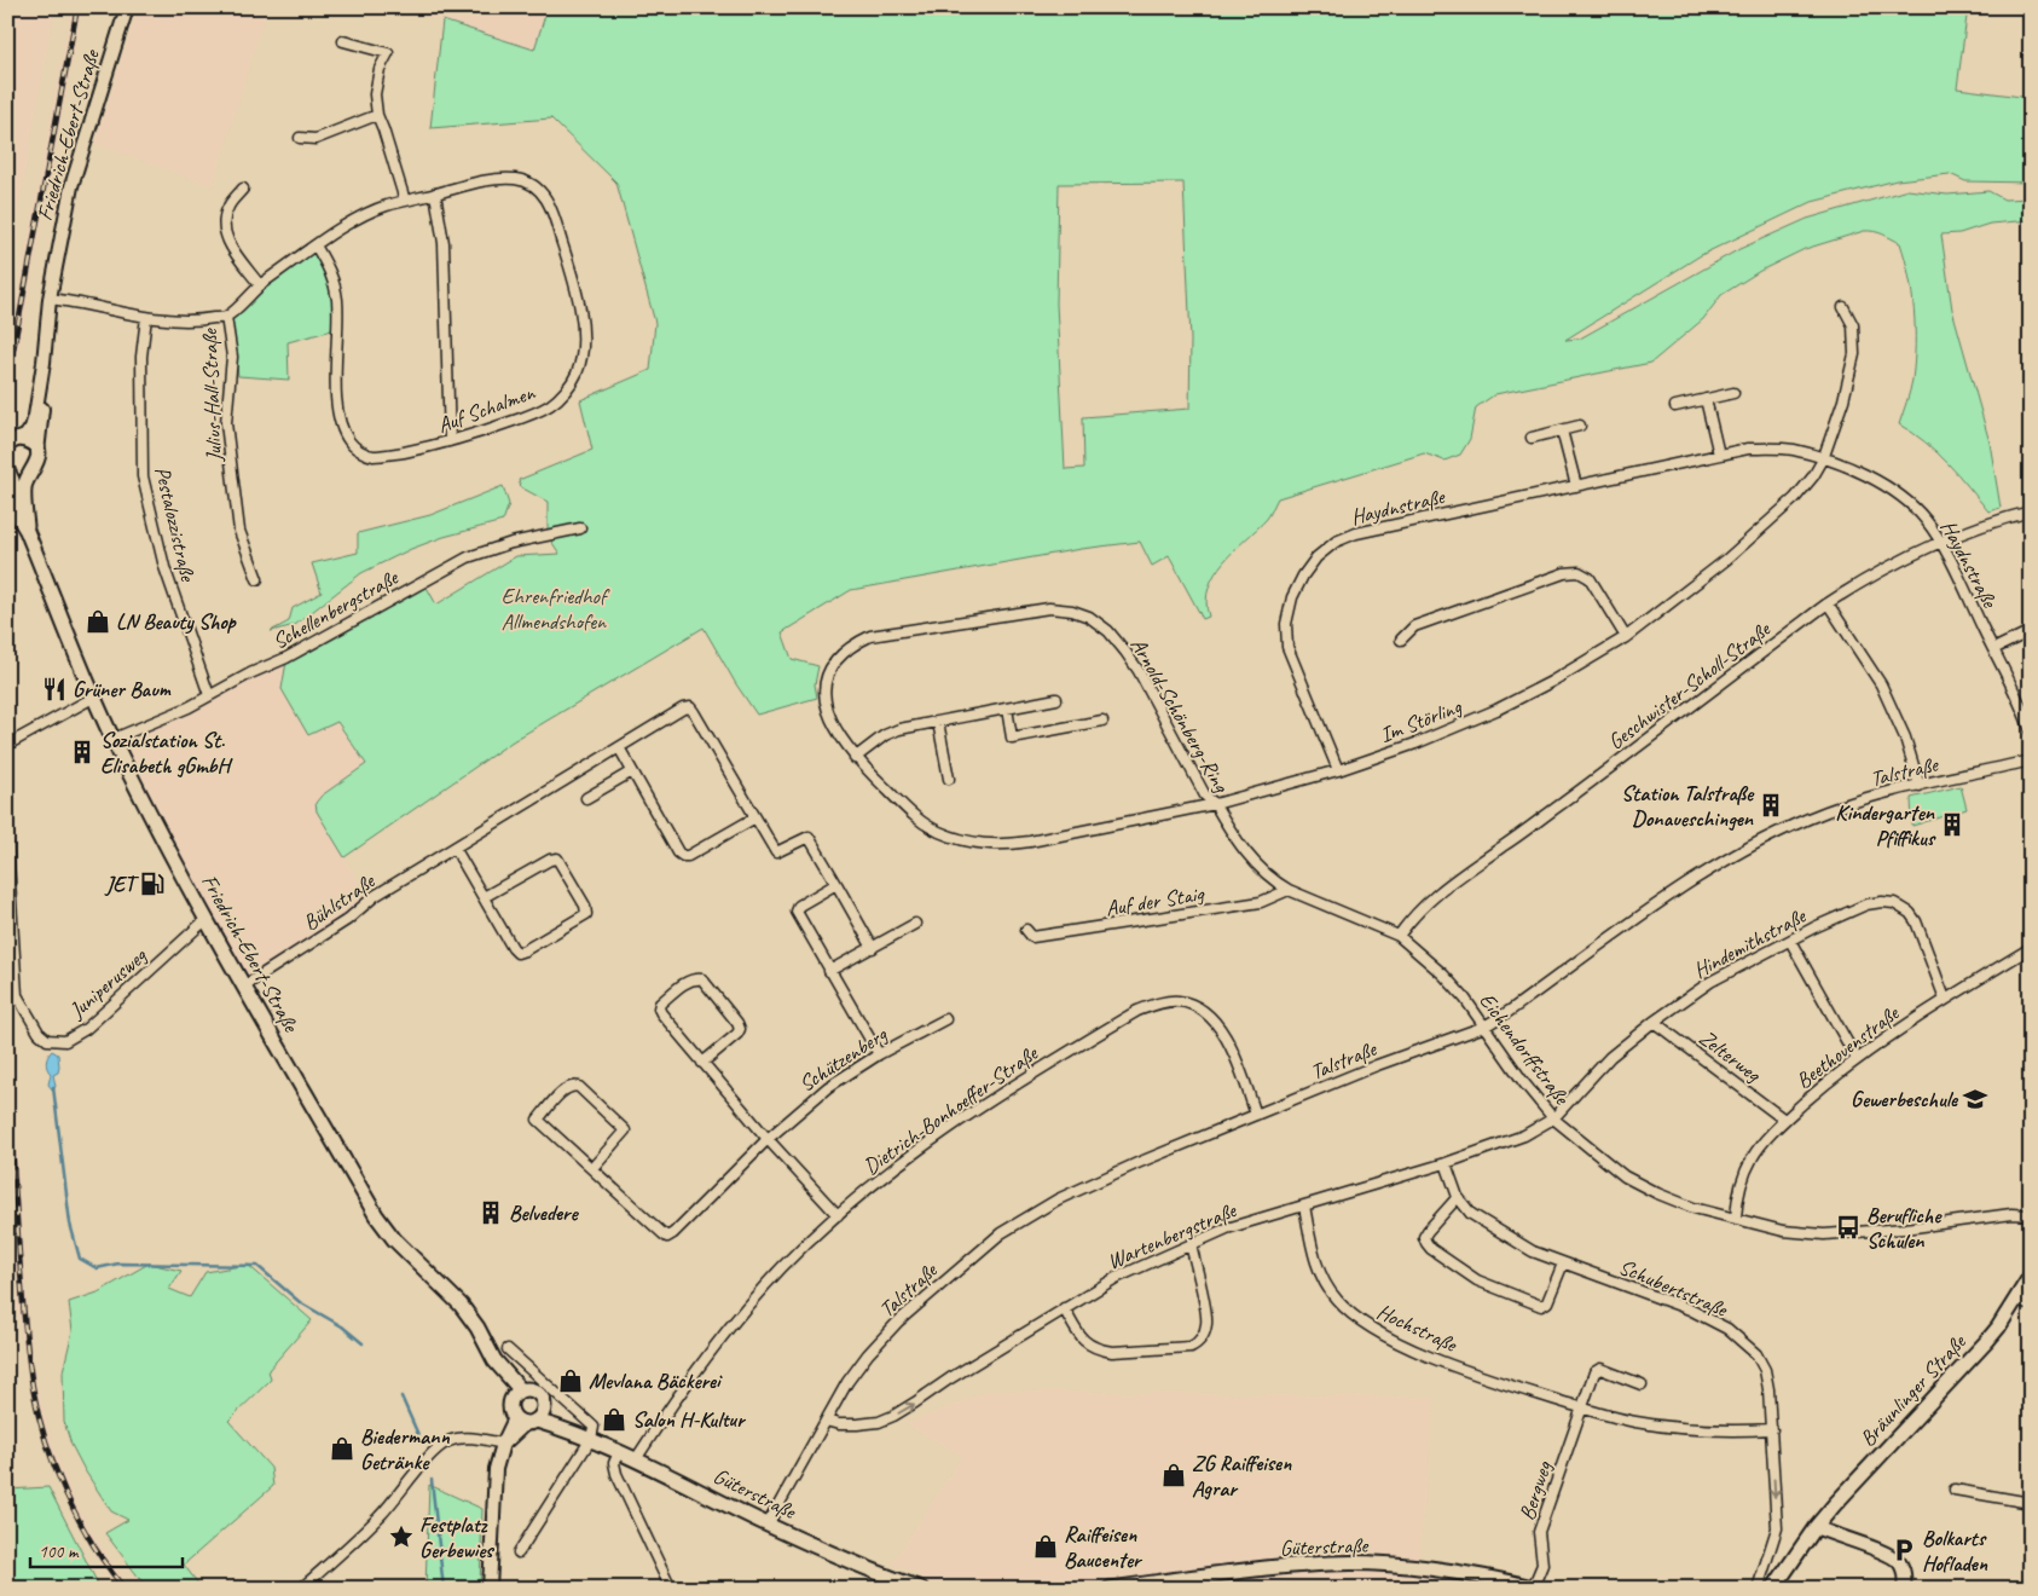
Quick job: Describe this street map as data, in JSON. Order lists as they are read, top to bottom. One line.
{"streets":{"main road":["Friedrich-Ebert-Straße","Bräunlinger Straße","Güterstraße"],"street":["Julius-Hall-Straße","Auf Schalmen","Haydnstraße","Pestalozzistraße","Schellenbergstraße","Geschwister-Scholl-Straße","Arnold-Schönberg-Ring","Im Störling","Talstraße","Auf der Staig","Bühlstraße","Hindemithstraße","Juniperusweg","Beethovenstraße","Eichendorffstraße","Zelterweg","Schützenberg","Dietrich-Bonhoeffer-Straße","Wartenbergstraße","Schubertstraße","Hochstraße","Bergweg"]},"crossings":[["Friedrich-Ebert-Straße","Schellenbergstraße"],["Friedrich-Ebert-Straße","Bühlstraße"],["Friedrich-Ebert-Straße","Juniperusweg"],["Friedrich-Ebert-Straße","Güterstraße"],["Julius-Hall-Straße","Auf Schalmen"],["Haydnstraße","Geschwister-Scholl-Straße"],["Haydnstraße","Im Störling"],["Pestalozzistraße","Schellenbergstraße"],["Geschwister-Scholl-Straße","Eichendorffstraße"],["Arnold-Schönberg-Ring","Im Störling"],["Arnold-Schönberg-Ring","Eichendorffstraße"],["Im Störling","Eichendorffstraße"],["Talstraße","Eichendorffstraße"],["Talstraße","Dietrich-Bonhoeffer-Straße"],["Talstraße","Wartenbergstraße"],["Talstraße","Güterstraße"],["Auf der Staig","Eichendorffstraße"],["Hindemithstraße","Beethovenstraße"],["Hindemithstraße","Eichendorffstraße"],["Hindemithstraße","Zelterweg"],["Hindemithstraße","Wartenbergstraße"],["Beethovenstraße","Eichendorffstraße"],["Beethovenstraße","Zelterweg"],["Eichendorffstraße","Wartenbergstraße"],["Dietrich-Bonhoeffer-Straße","Güterstraße"],["Wartenbergstraße","Schubertstraße"],["Wartenbergstraße","Hochstraße"],["Schubertstraße","Hochstraße"],["Hochstraße","Bergweg"],["Bergweg","Güterstraße"]],"parks":["Ehrenfriedhof Allmendshofen"],"places":{"shop":["LN Beauty Shop","Mevlana Bäckerei","Salon H-Kultur","Biedermann Getränke","ZG Raiffeisen Agrar","Raiffeisen Baucenter"],"restaurant":["Grüner Baum"],"building":["Sozialstation St. Elisabeth gGmbH","Station Talstraße Donaueschingen","Kindergarten Pfiffikus","Belvedere"],"fuel station":["JET"],"school or university":["Gewerbeschule"],"bus stop":["Berufliche Schulen"],"place":["Festplatz Gerbewies"],"parking":["Bolkarts Hofladen"]},"scale_bar":"100 m"}
